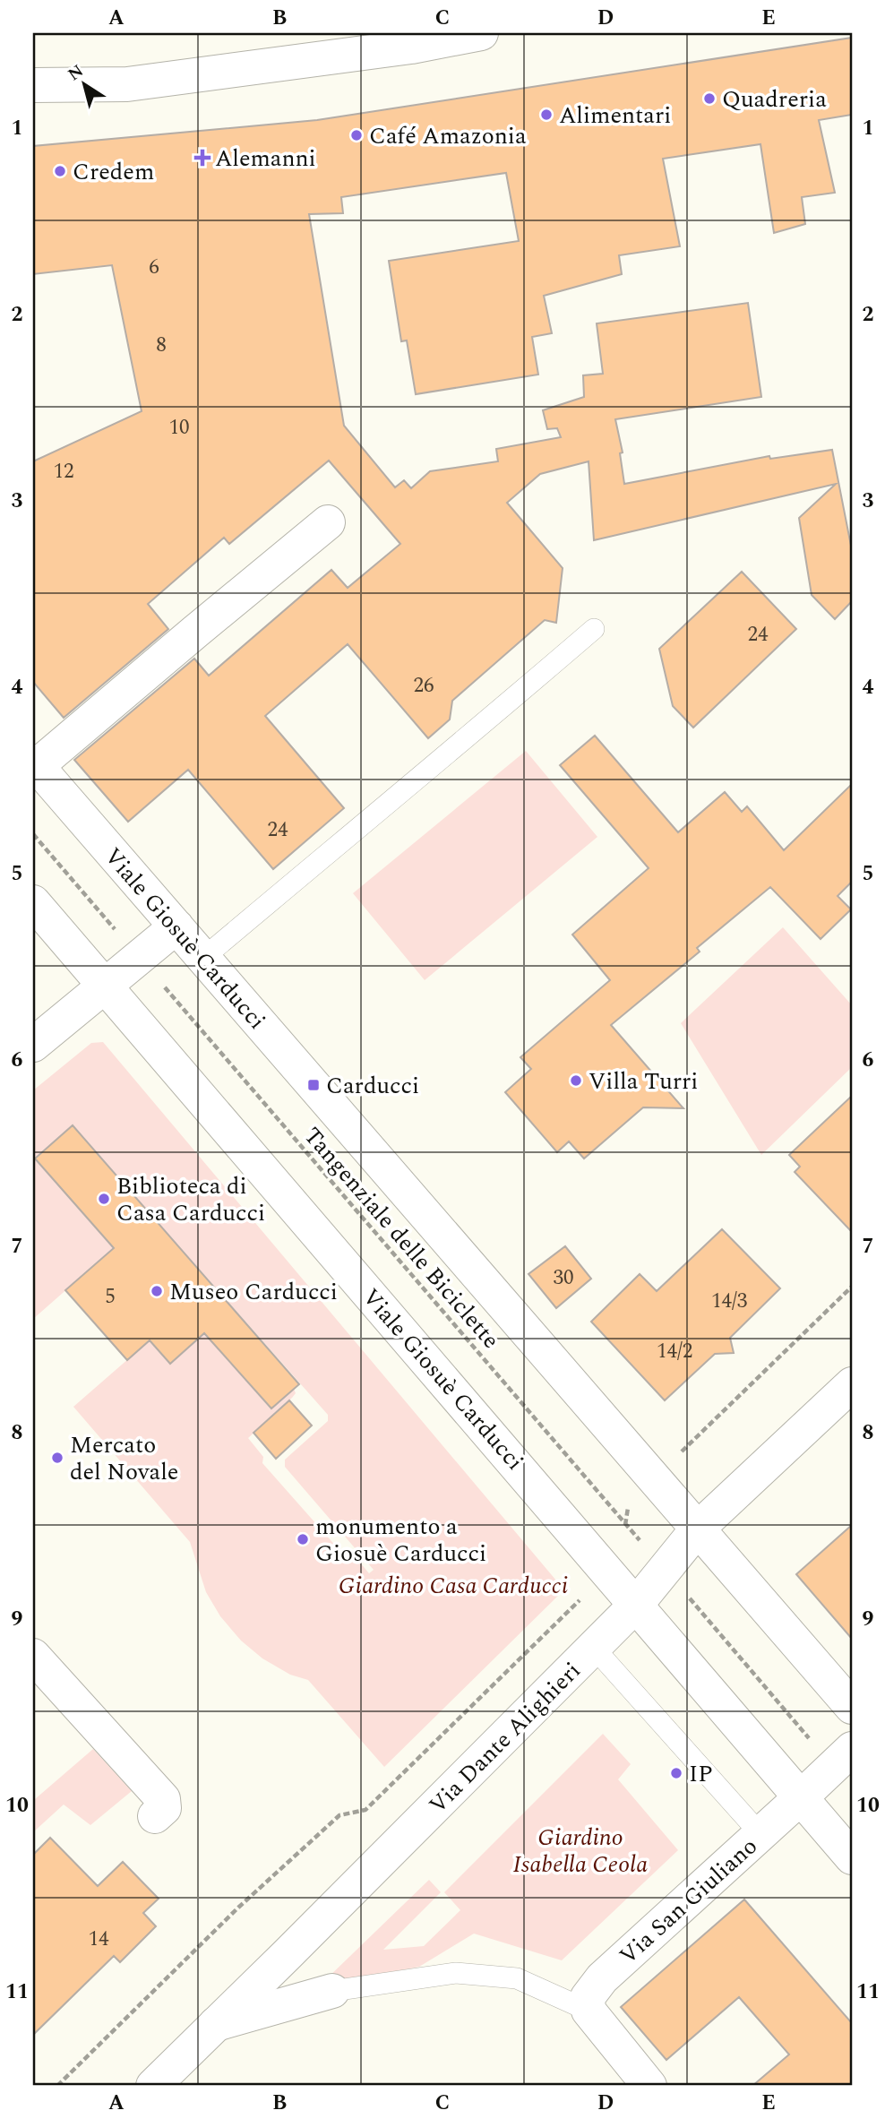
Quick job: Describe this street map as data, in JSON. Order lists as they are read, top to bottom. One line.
{"streets":{"main road":["Viale Giosuè Carducci","Via Dante Alighieri","Via San Giuliano"],"path":["Tangenziale delle Biciclette"]},"crossings":[["Viale Giosuè Carducci","Via Dante Alighieri"],["Viale Giosuè Carducci","Via San Giuliano"]],"parks":["Giardino Casa Carducci","Giardino Isabella Ceola"],"places":{"other":["Quadreria","Alimentari","Café Amazonia","Credem","Villa Turri","Biblioteca di Casa Carducci","Museo Carducci","Mercato del Novale","monumento a Giosuè Carducci","IP"],"health":["Alemanni"],"transit":["Carducci"]},"house_numbers":["6","8","10","12","24","26","24","30","5","14/3","14/2","14"],"north":"top left","grid":{"columns":["A","B","C","D","E"],"rows":["1","2","3","4","5","6","7","8","9","10","11"]}}
